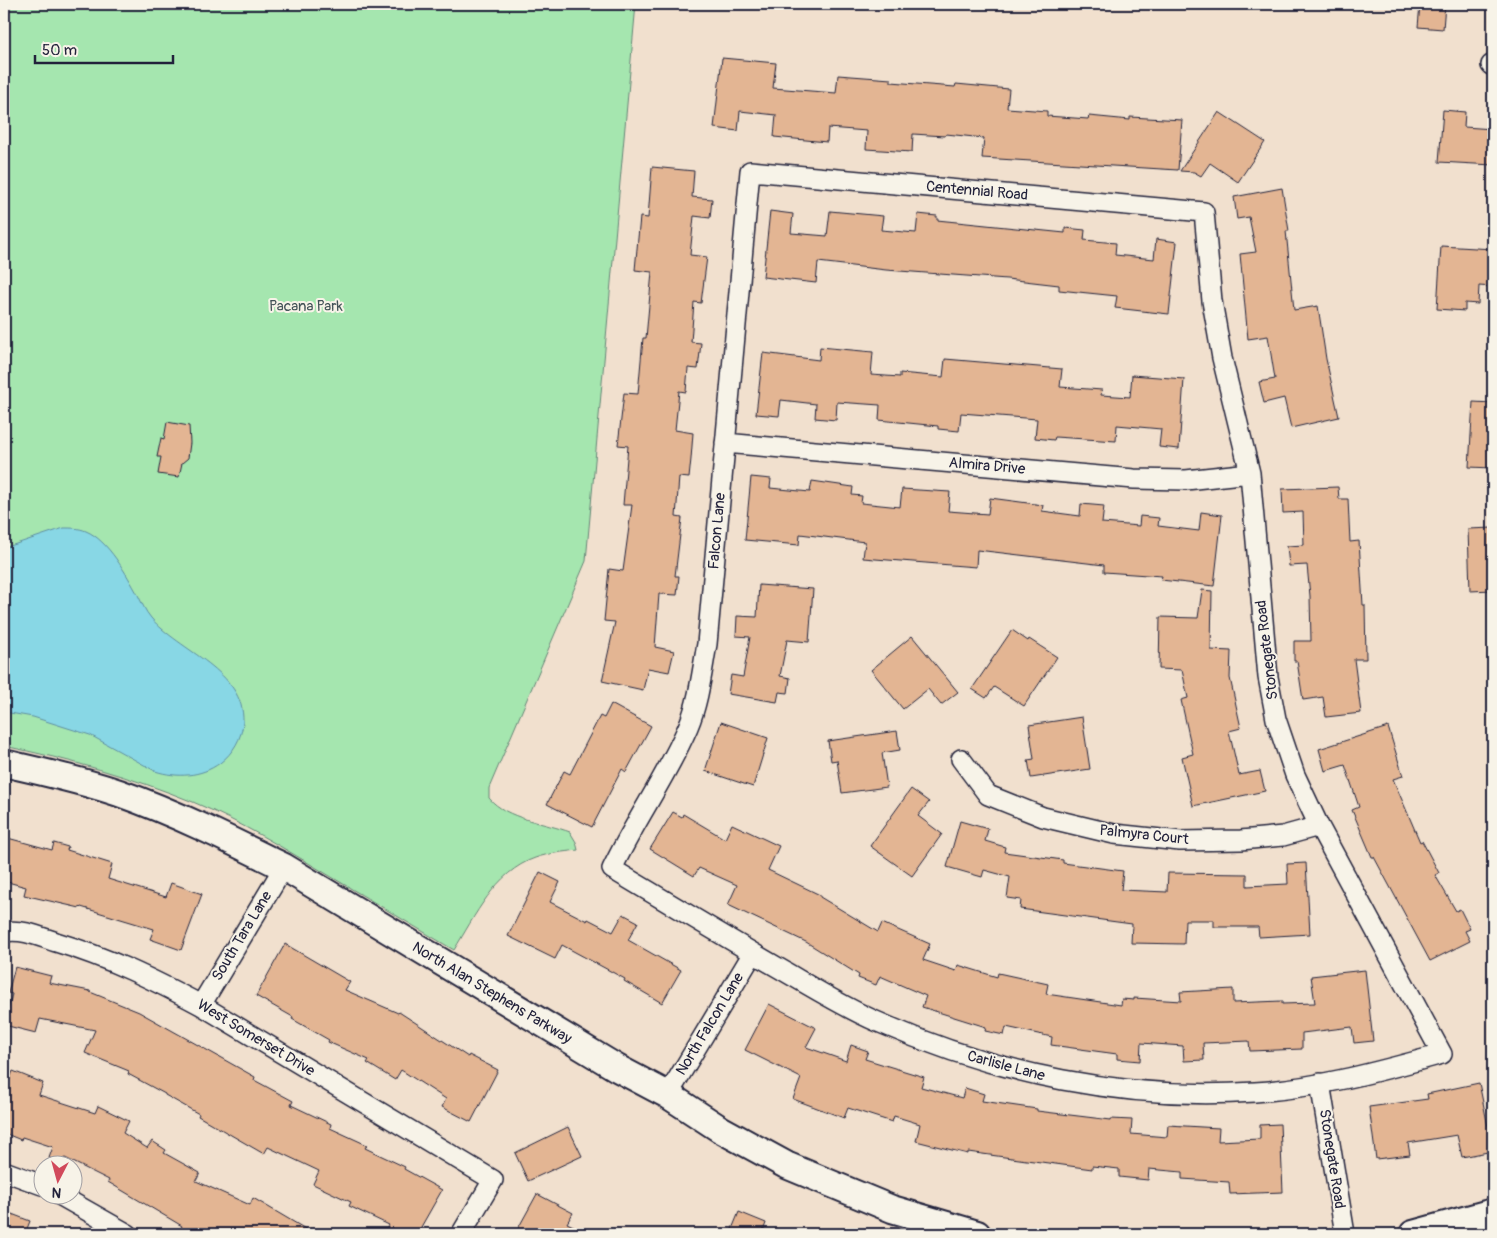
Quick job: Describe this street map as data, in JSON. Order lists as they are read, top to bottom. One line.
{"streets":{"street":["Centennial Road","Almira Drive","Falcon Lane","Stonegate Road","Palmyra Court","South Tara Lane","North Alan Stephens Parkway","North Falcon Lane","West Somerset Drive","Carlisle Lane"]},"crossings":[["Centennial Road","Falcon Lane"],["Centennial Road","Stonegate Road"],["Almira Drive","Falcon Lane"],["Almira Drive","Stonegate Road"],["Falcon Lane","Carlisle Lane"],["Stonegate Road","Palmyra Court"],["Stonegate Road","Carlisle Lane"],["South Tara Lane","North Alan Stephens Parkway"],["South Tara Lane","West Somerset Drive"],["North Alan Stephens Parkway","North Falcon Lane"],["North Falcon Lane","Carlisle Lane"]],"parks":["Pacana Park"],"scale_bar":"50 m","north":"bottom"}
